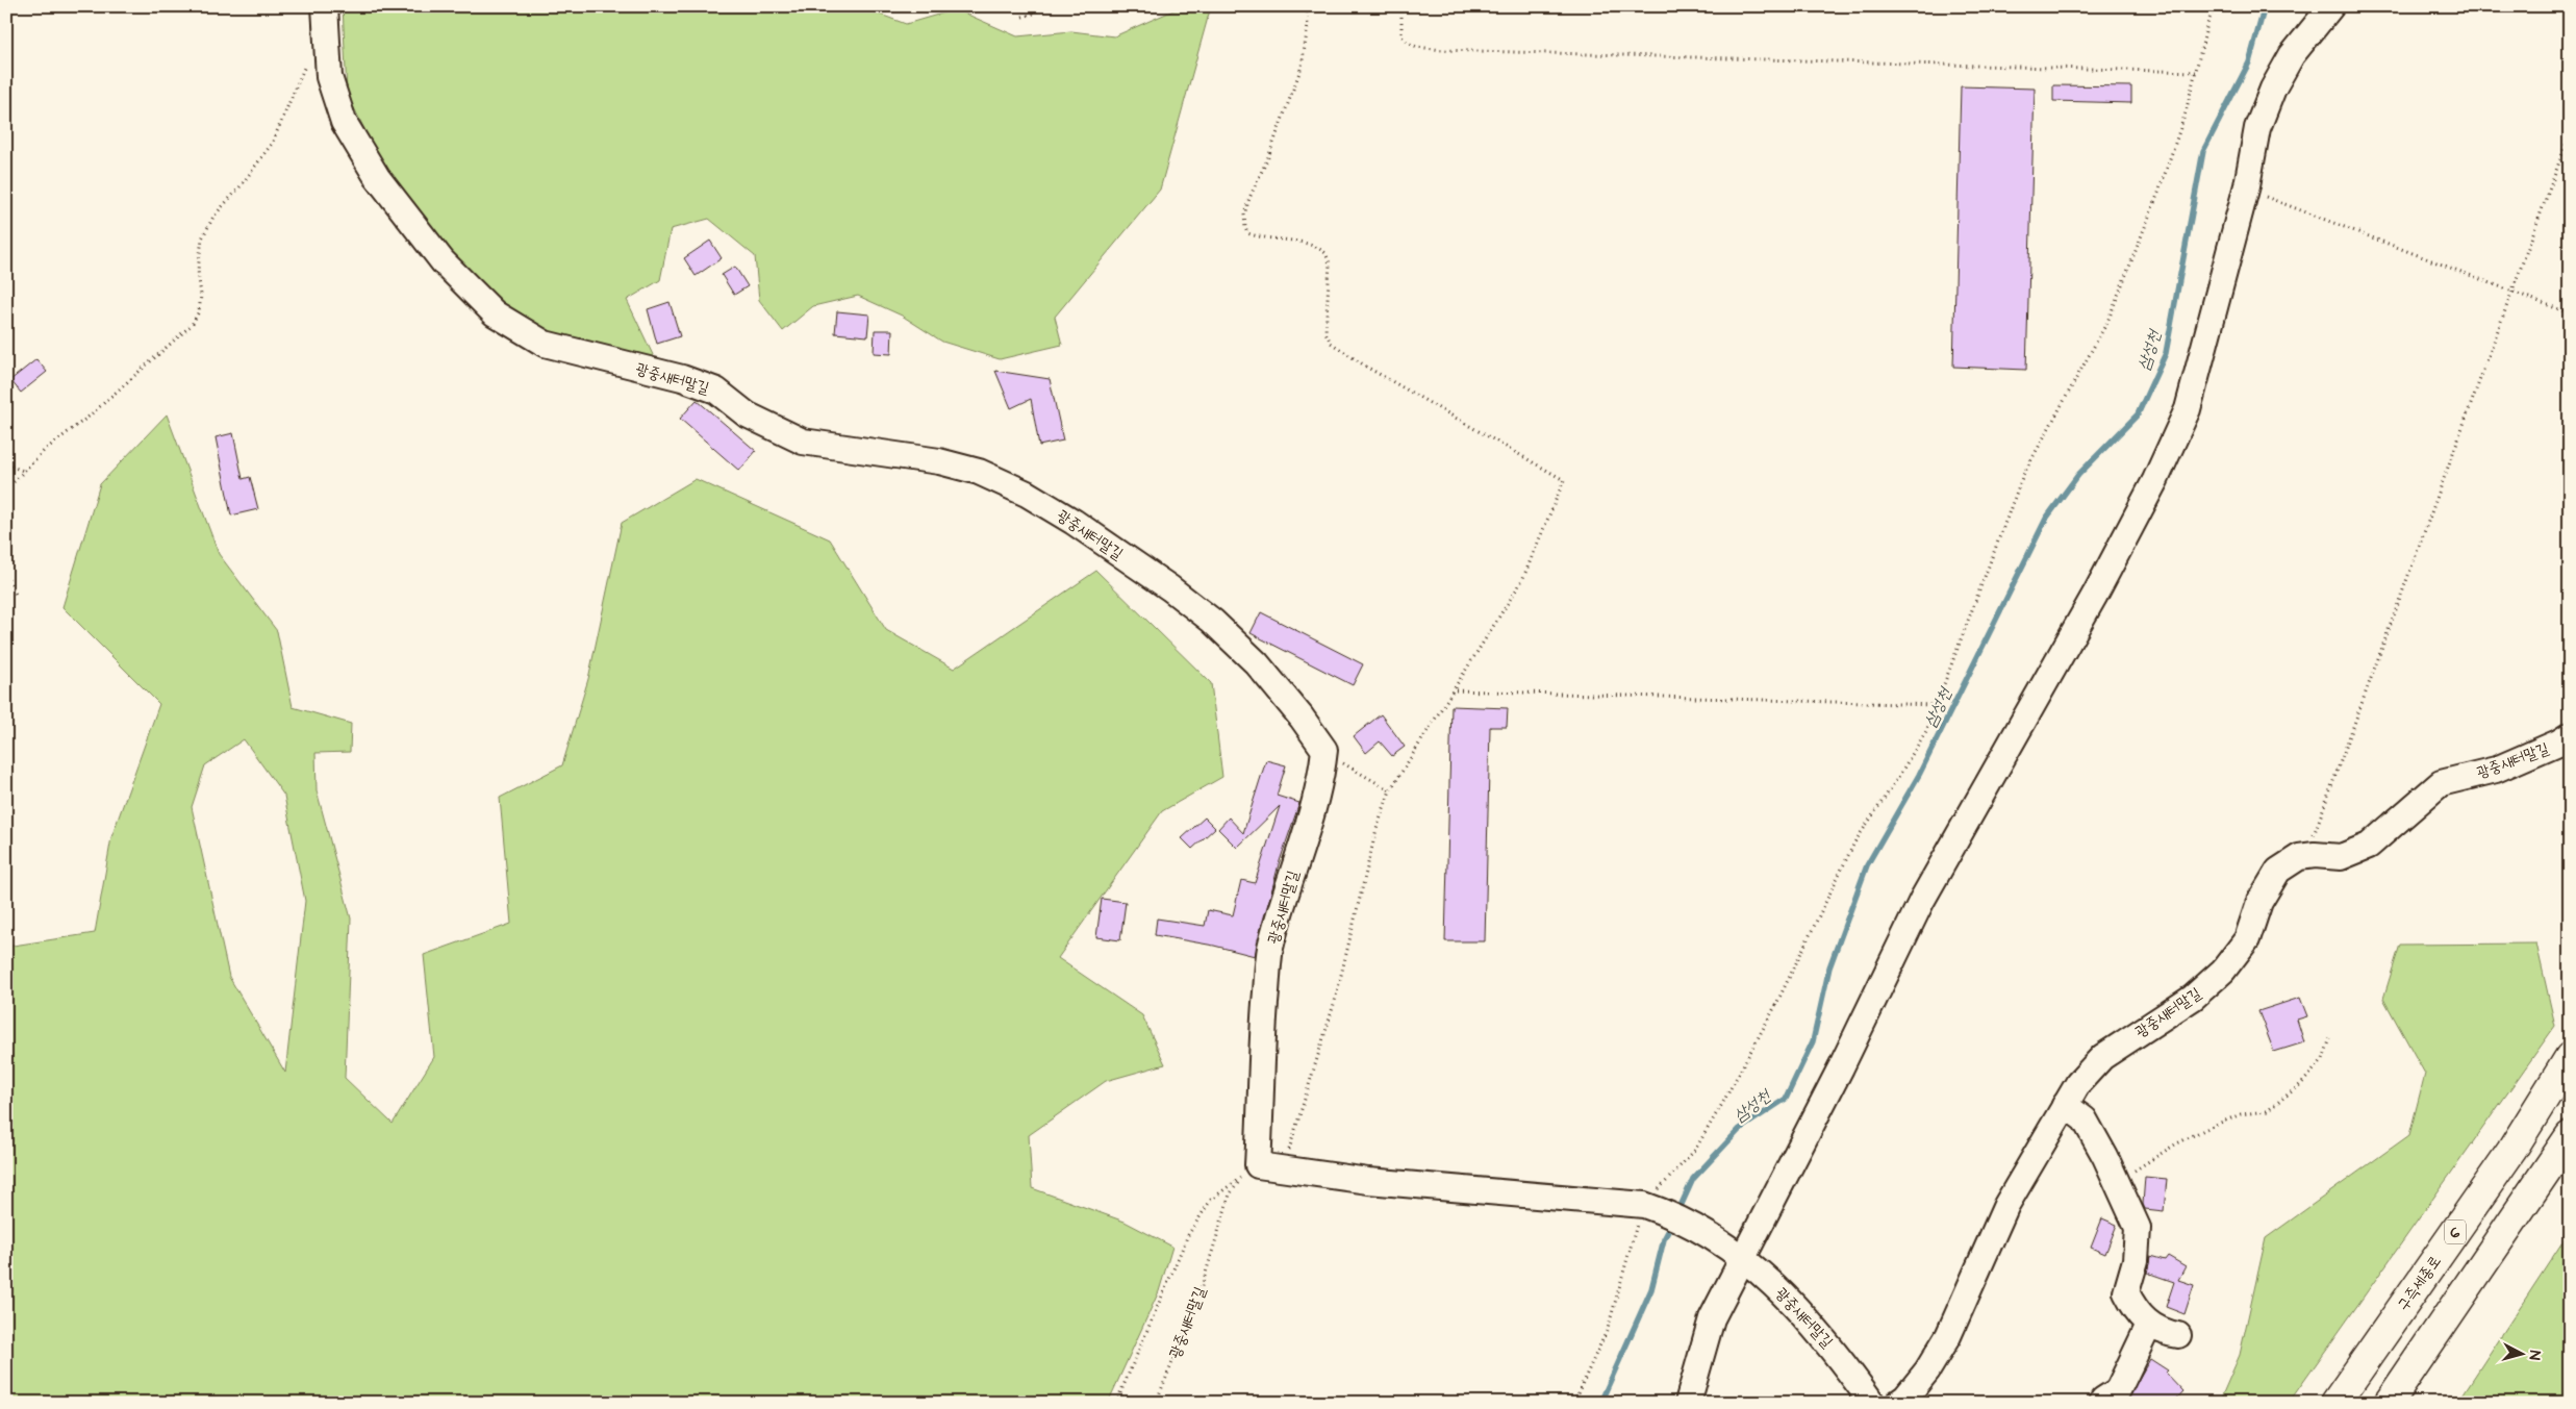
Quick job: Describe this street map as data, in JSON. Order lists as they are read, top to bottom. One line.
{"streets":{"highway":["6","구즉세종로"],"street":["광중새터말길"]},"water":["삼성천"],"north":"right"}
